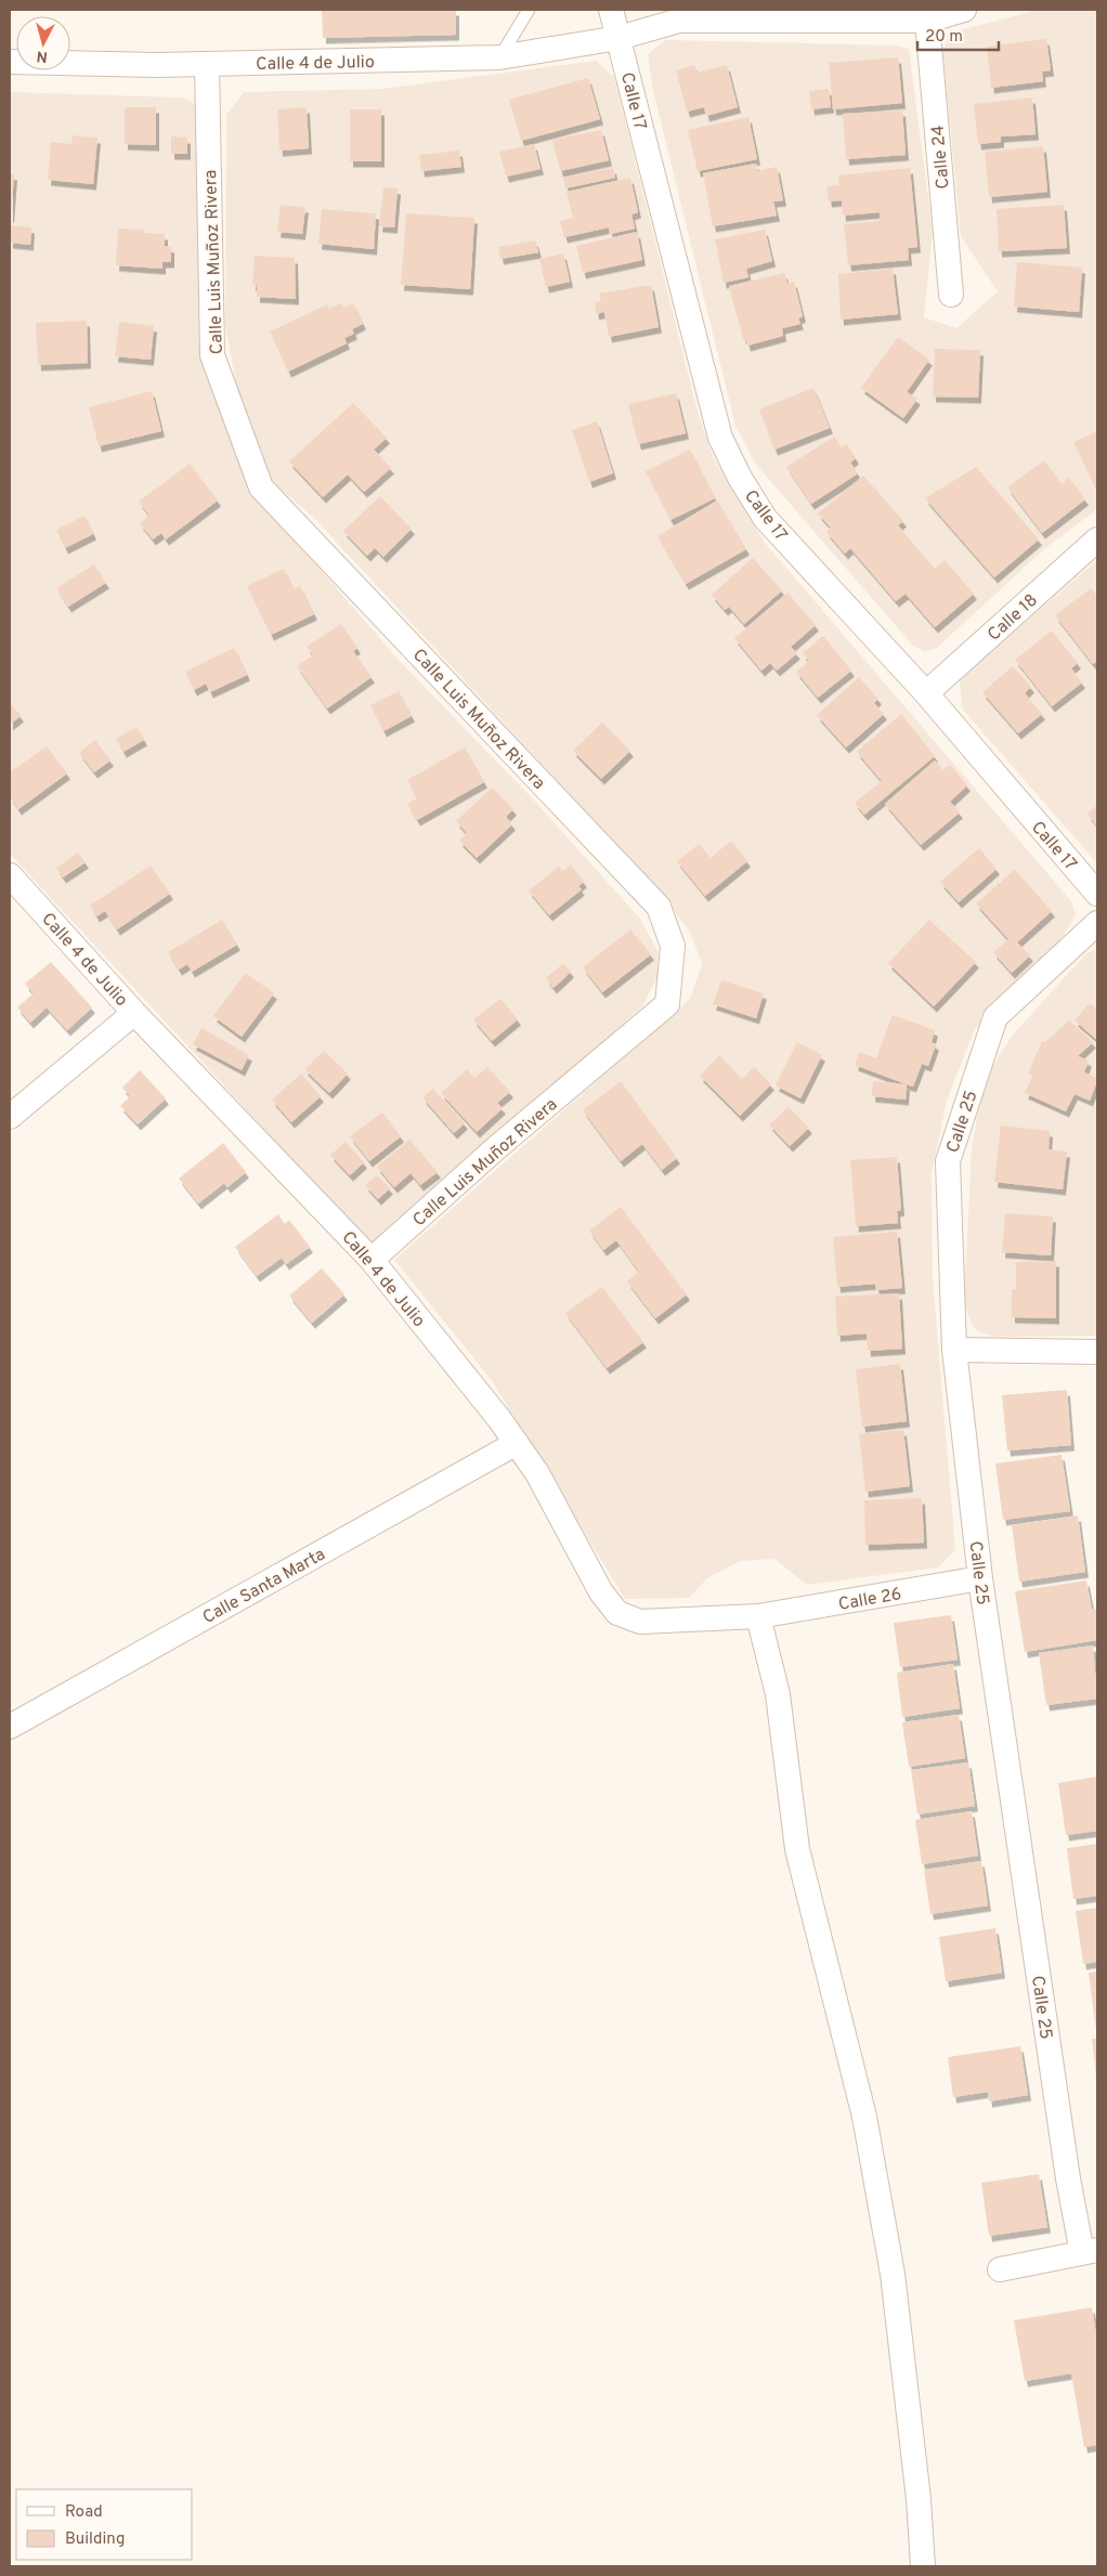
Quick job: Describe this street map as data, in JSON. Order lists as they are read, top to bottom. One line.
{"streets":{"street":["Calle 4 de Julio","Calle 17","Calle 24","Calle Luis Muñoz Rivera","Calle 18","Calle 25","Calle Santa Marta","Calle 26"]},"crossings":[["Calle 4 de Julio","Calle 17"],["Calle 4 de Julio","Calle 24"],["Calle 4 de Julio","Calle Luis Muñoz Rivera"],["Calle 4 de Julio","Calle Santa Marta"],["Calle 4 de Julio","Calle 26"],["Calle 17","Calle 18"],["Calle 25","Calle 26"]],"legend":["Road","Building"],"scale_bar":"20 m","north":"bottom"}
